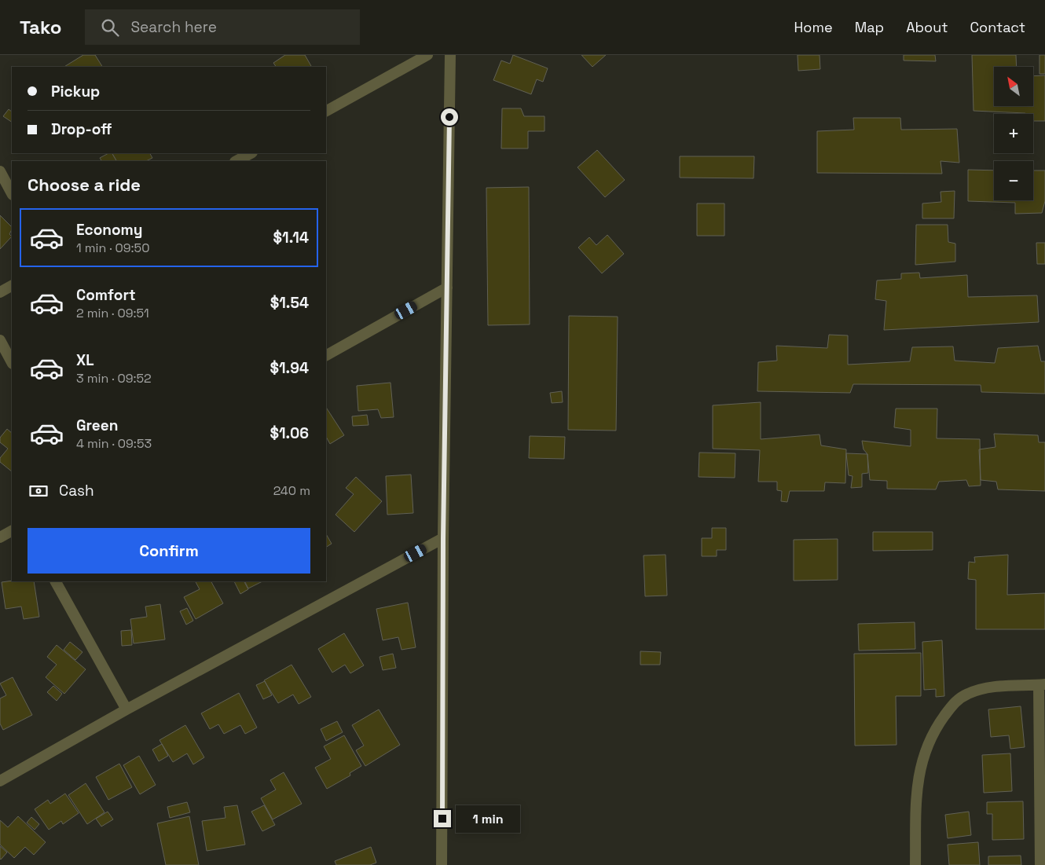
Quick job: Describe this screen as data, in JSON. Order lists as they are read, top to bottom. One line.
{"north":"top left","page":{"header":"Tako","search":"Search here","nav":["Home","Map","About","Contact"],"map_buttons":["+","−"],"banner":["Pickup","Drop-off"],"heading":"Choose a ride","list":[{"name":"Economy","note":"1 min · 09:50","value":"$1.14"},{"name":"Comfort","note":"2 min · 09:51","value":"$1.54"},{"name":"XL","note":"3 min · 09:52","value":"$1.94"},{"name":"Green","note":"4 min · 09:53","value":"$1.06"}],"pay":["Cash","240 m"],"buttons":"Confirm","bubble":"1 min"}}
